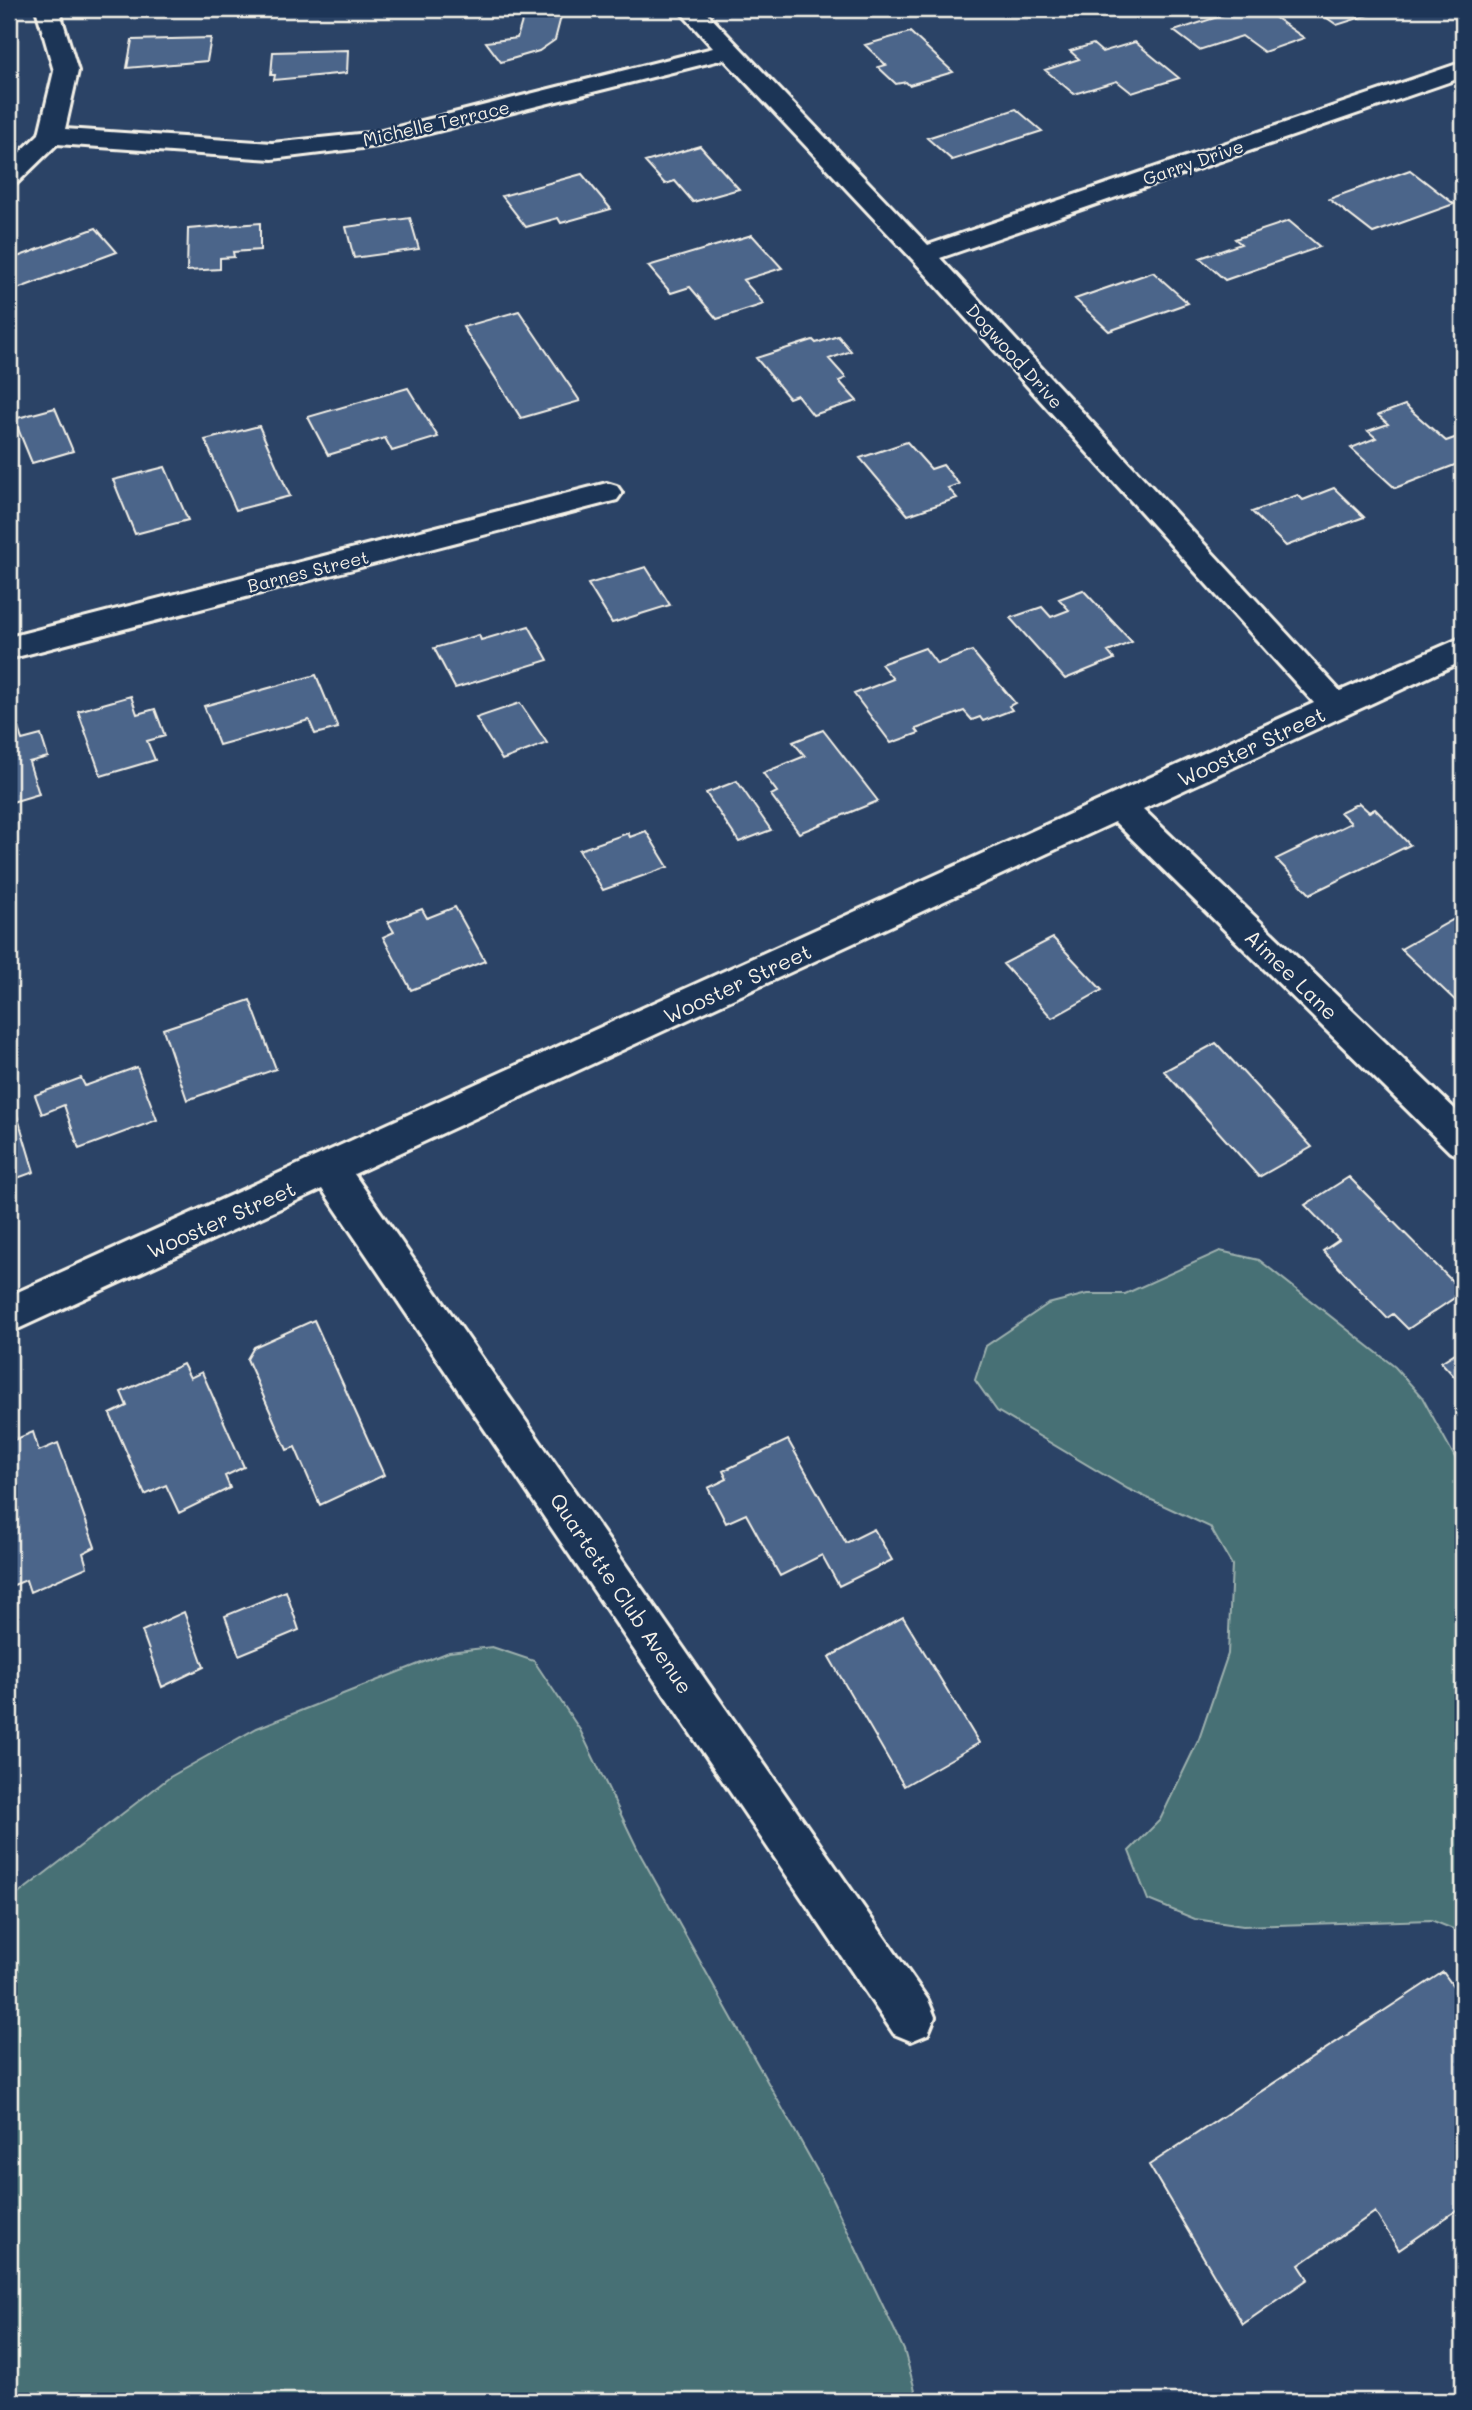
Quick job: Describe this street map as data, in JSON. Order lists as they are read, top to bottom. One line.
{"streets":{"street":["Michelle Terrace","Garry Drive","Dogwood Drive","Barnes Street","Wooster Street","Aimee Lane","Quartette Club Avenue"]},"crossings":[["Michelle Terrace","Dogwood Drive"],["Garry Drive","Dogwood Drive"],["Dogwood Drive","Wooster Street"],["Wooster Street","Aimee Lane"],["Wooster Street","Quartette Club Avenue"]]}
